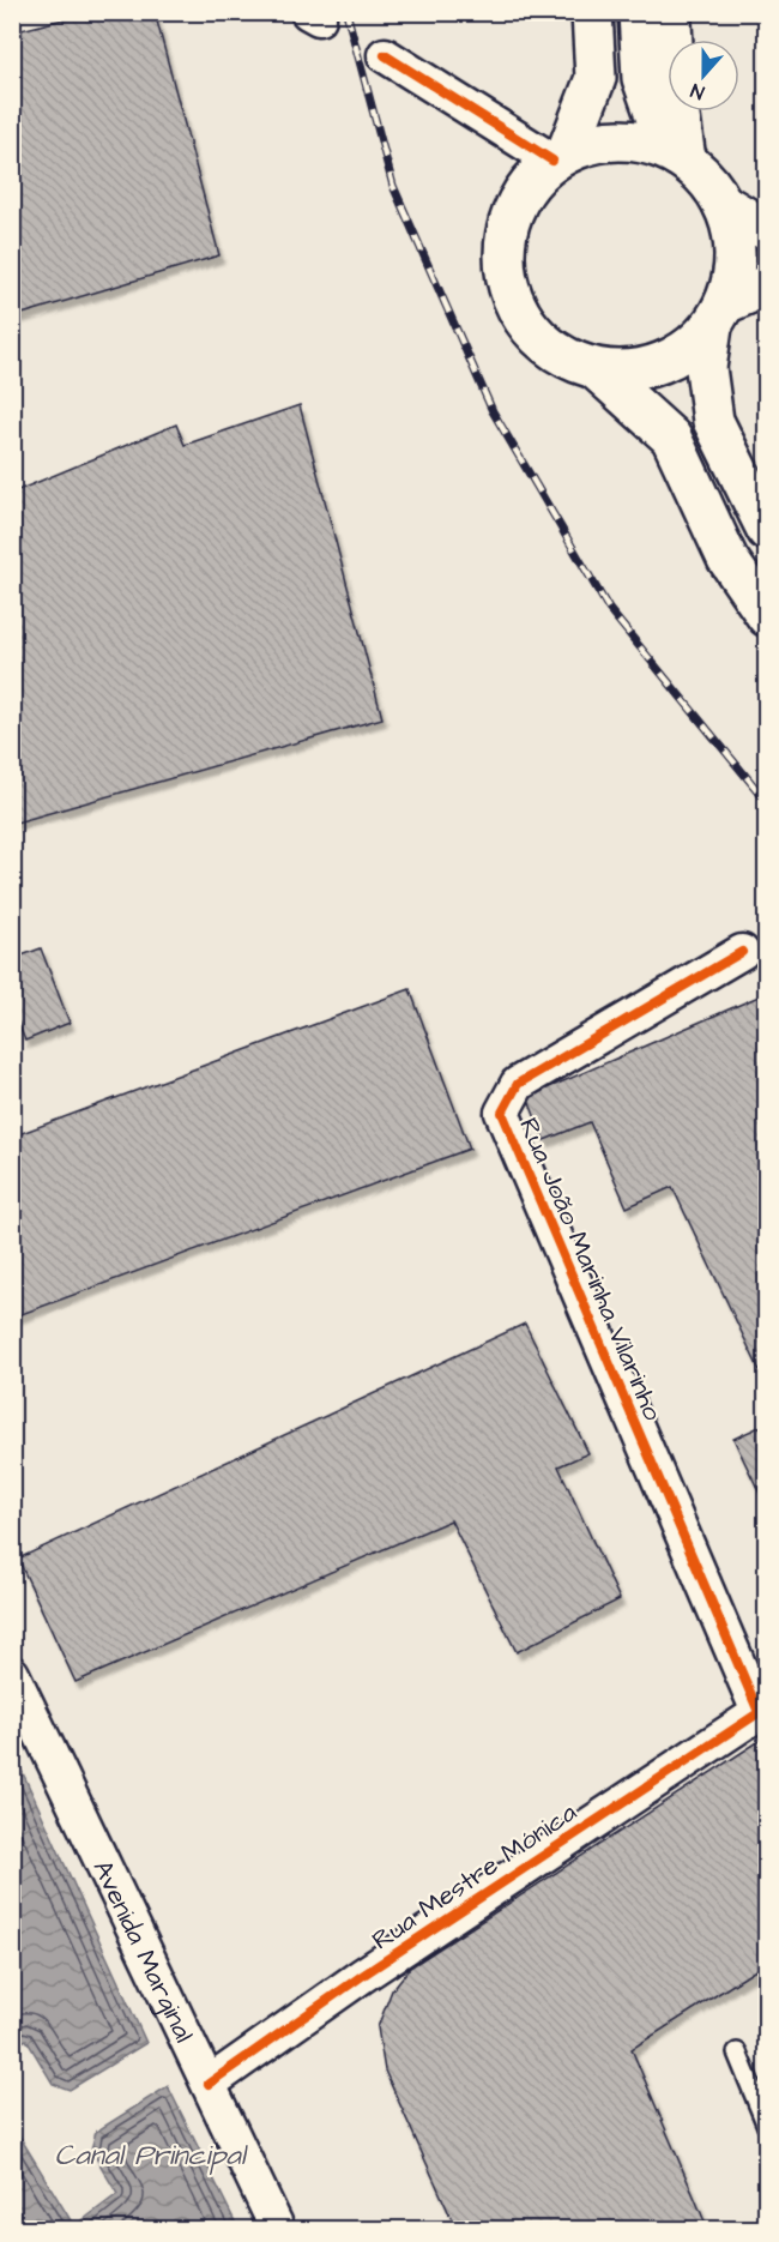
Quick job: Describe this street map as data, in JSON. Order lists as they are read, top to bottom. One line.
{"streets":{"street":["Rua João Marinha Vilarinho","Rua Mestre Mónica","Avenida Marginal"]},"crossings":[["Rua João Marinha Vilarinho","Rua Mestre Mónica"],["Rua Mestre Mónica","Avenida Marginal"]],"water":["Canal Principal"],"north":"bottom"}
